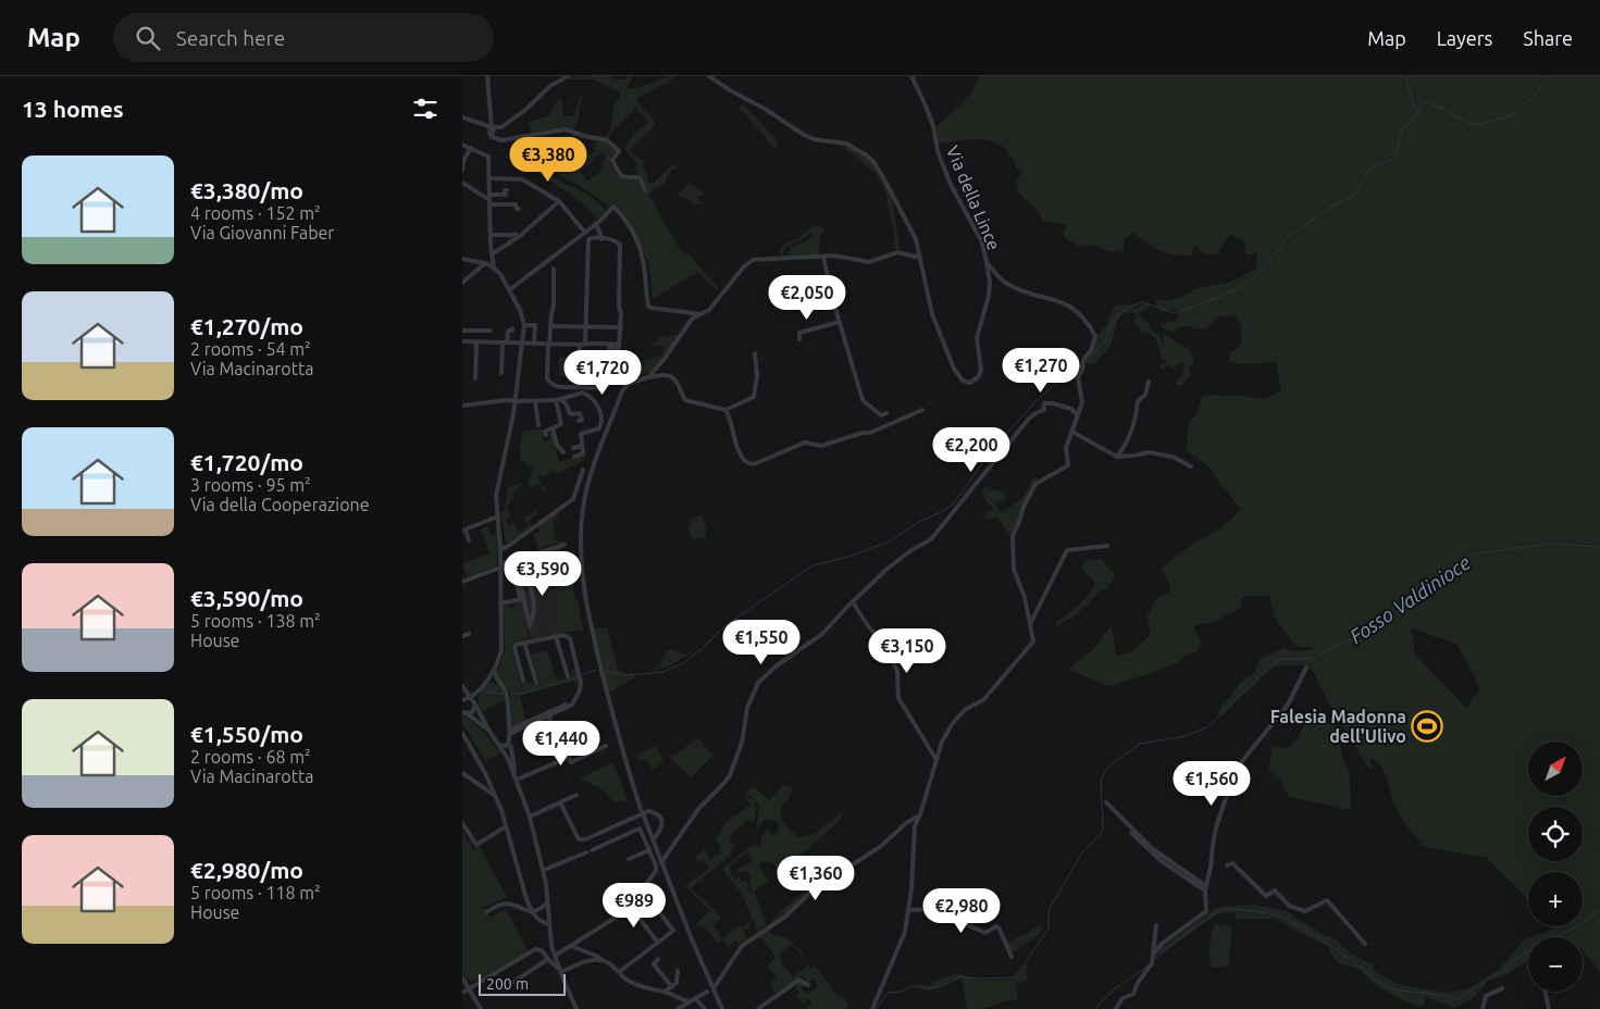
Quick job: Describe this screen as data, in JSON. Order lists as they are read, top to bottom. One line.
{"streets":{"street":["Via della Lince"]},"water":["Fosso Valdinioce"],"places":{"sports":["Falesia Madonna dell'Ulivo"]},"scale_bar":"200 m","north":"top right","page":{"header":"Map","search":"Search here","nav":["Map","Layers","Share"],"heading":"13 homes","price":["€3,380","€2,050","€1,270","€1,720","€2,200","€3,590","€1,550","€3,150","€1,440","€1,560","€1,360","€989","€2,980"],"list":[{"name":"€3,380/mo","note":"4 rooms · 152 m² · Via Giovanni Faber"},{"name":"€1,270/mo","note":"2 rooms · 54 m² · Via Macinarotta"},{"name":"€1,720/mo","note":"3 rooms · 95 m² · Via della Cooperazione"},{"name":"€3,590/mo","note":"5 rooms · 138 m² · House"},{"name":"€1,550/mo","note":"2 rooms · 68 m² · Via Macinarotta"},{"name":"€2,980/mo","note":"5 rooms · 118 m² · House"}],"map_buttons":["+","−"],"scale":"200 m"}}
